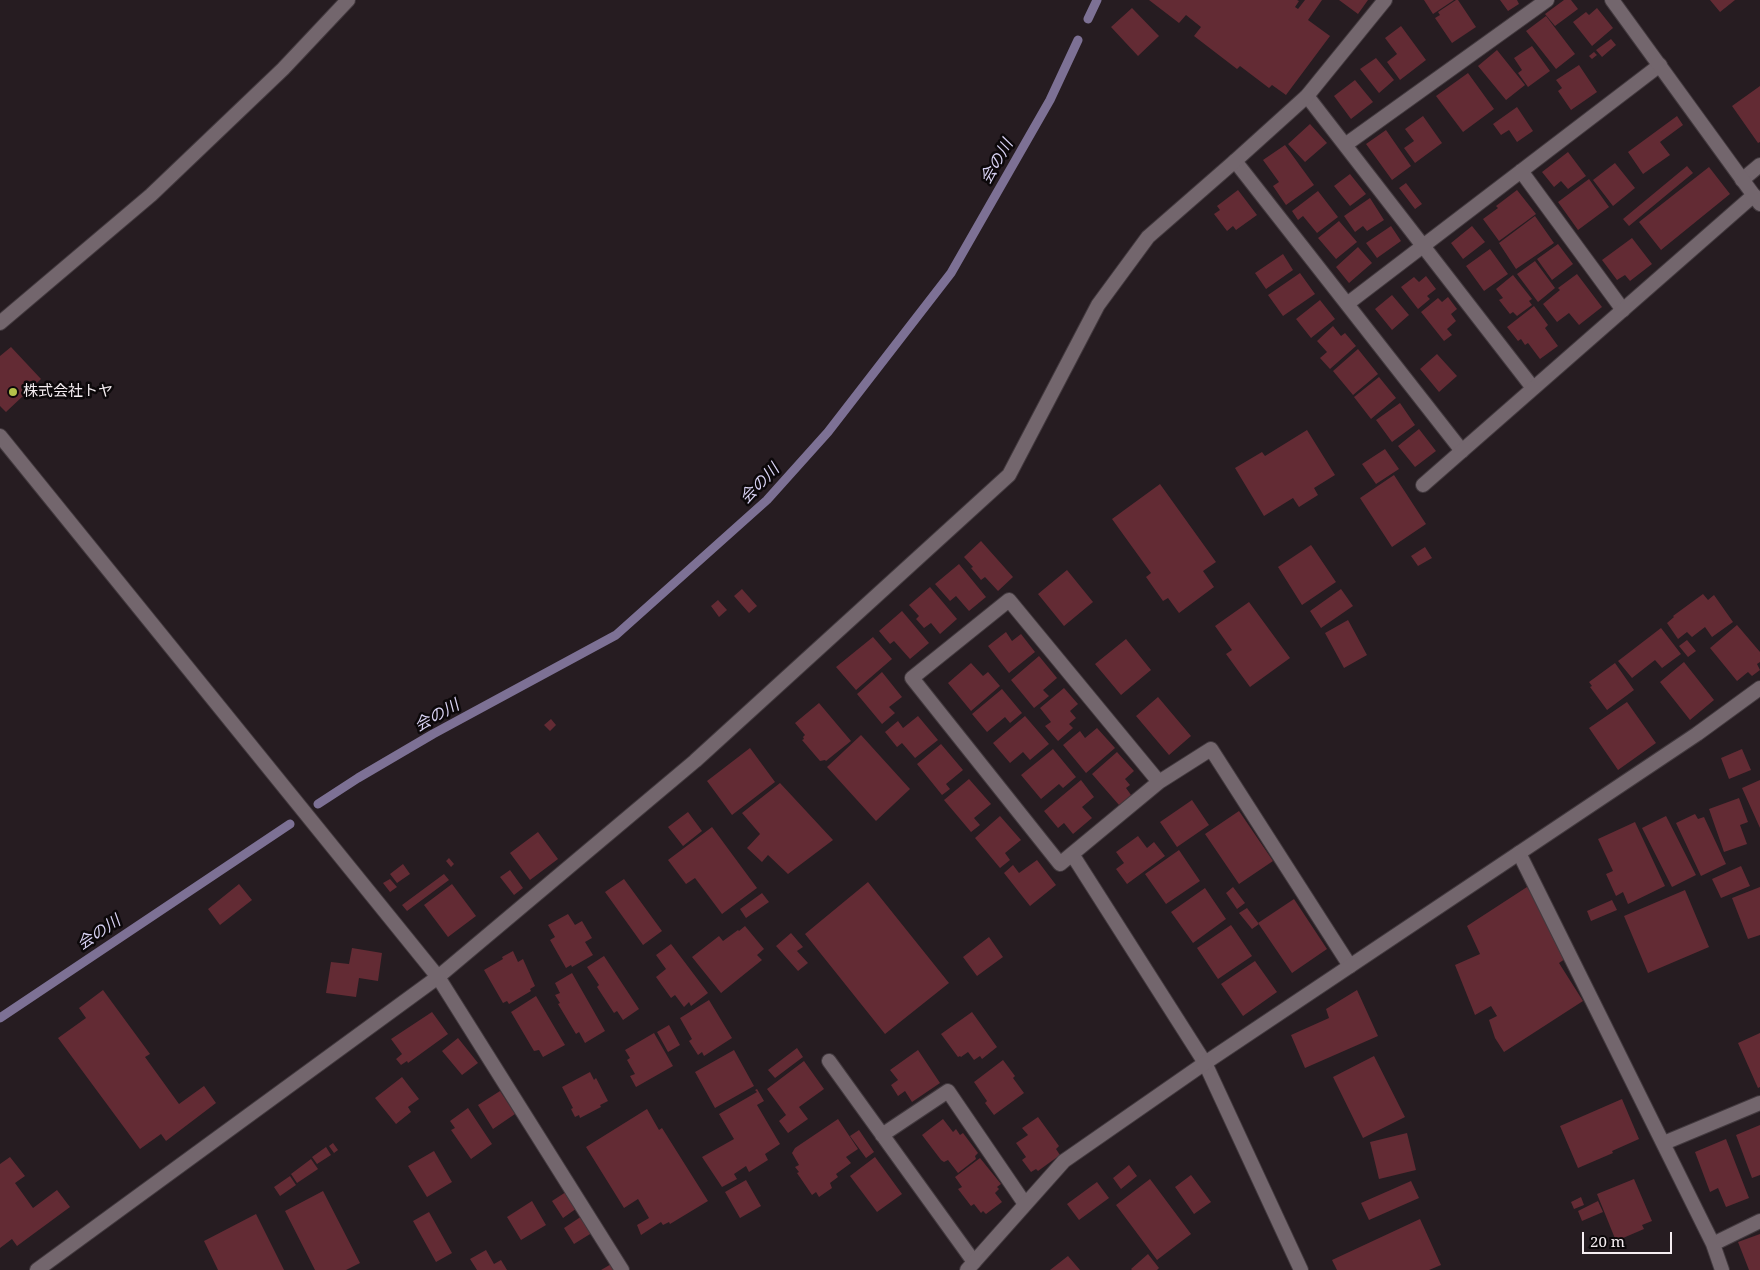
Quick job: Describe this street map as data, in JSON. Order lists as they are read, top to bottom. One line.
{"water":["会の川"],"places":["株式会社トヤ"],"scale_bar":"20 m"}
